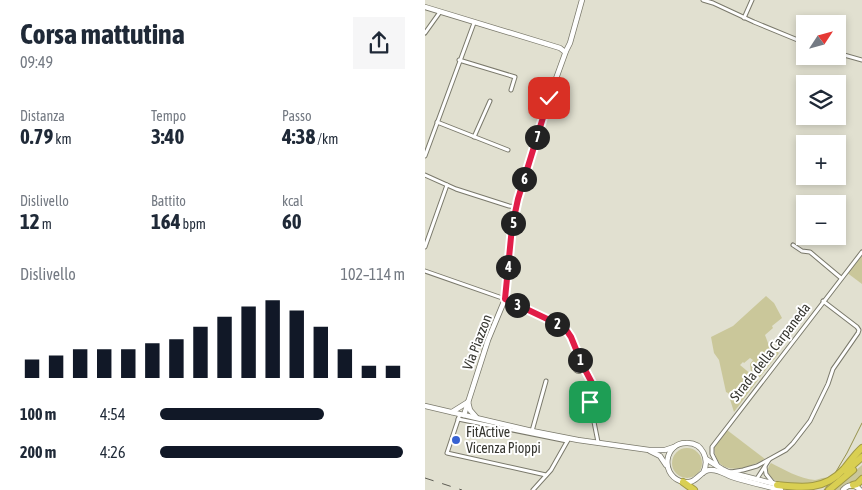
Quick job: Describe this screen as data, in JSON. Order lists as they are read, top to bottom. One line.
{"streets":{"street":["Via Piazzon","Strada della Carpaneda"]},"places":["FitActive Vicenza Pioppi"],"north":"top right","page":{"heading":["Corsa mattutina","09:49"],"map_buttons":["+","−"],"stats":[["Distanza","0.79 km"],["Tempo","3:40"],["Passo","4:38 /km"],["Dislivello","12 m"],["Battito","164 bpm"],["kcal","60"]],"pins":["7","6","5","4","3","2","1"],"chart":["Dislivello","102–114 m"],"list":[{"name":"100 m","note":"4:54"},{"name":"200 m","note":"4:26"}]}}
